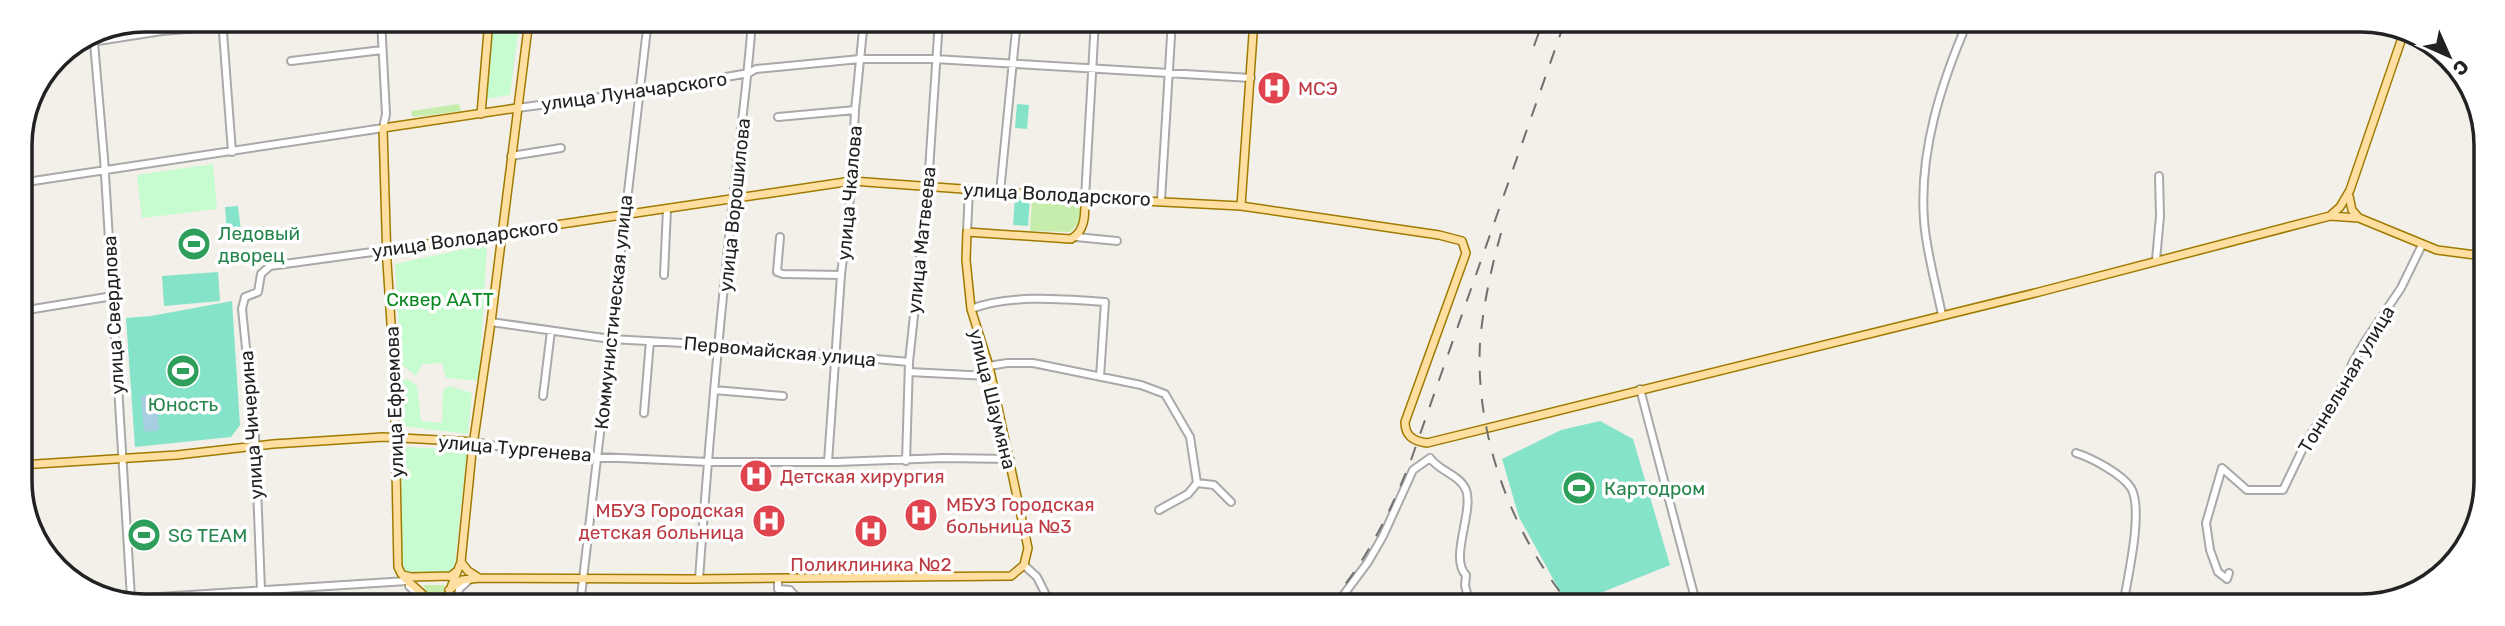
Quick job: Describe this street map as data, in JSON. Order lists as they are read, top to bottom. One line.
{"streets":{"main road":["улица Луначарского","улица Володарского","улица Шаумяна","улица Ефремова","улица Тургенева"],"street":["улица Чкалова","улица Ворошилова","улица Матвеева","Коммунистическая улица","улица Свердлова","Первомайская улица","Тоннельная улица","улица Чичерина"]},"crossings":[["улица Луначарского","улица Чкалова"],["улица Луначарского","улица Ворошилова"],["улица Луначарского","улица Матвеева"],["улица Луначарского","Коммунистическая улица"],["улица Луначарского","улица Свердлова"],["улица Луначарского","улица Ефремова"],["улица Чкалова","улица Володарского"],["улица Чкалова","Первомайская улица"],["улица Чкалова","улица Тургенева"],["улица Володарского","улица Ворошилова"],["улица Володарского","улица Матвеева"],["улица Володарского","Коммунистическая улица"],["улица Володарского","улица Шаумяна"],["улица Володарского","улица Ефремова"],["улица Володарского","улица Чичерина"],["улица Ворошилова","Первомайская улица"],["улица Ворошилова","улица Тургенева"],["улица Матвеева","Первомайская улица"],["улица Матвеева","улица Тургенева"],["Коммунистическая улица","Первомайская улица"],["Коммунистическая улица","улица Тургенева"],["улица Свердлова","улица Тургенева"],["улица Шаумяна","улица Тургенева"],["улица Ефремова","улица Тургенева"],["улица Чичерина","улица Тургенева"]],"parks":["Сквер ААТТ"],"places":{"hospital":["МСЭ","Детская хирургия","МБУЗ Городская больница №3","МБУЗ Городская детская больница","Поликлиника №2"],"sports":["Ледовый дворец","Юность","Картодром","SG TEAM"]},"north":"bottom right"}
